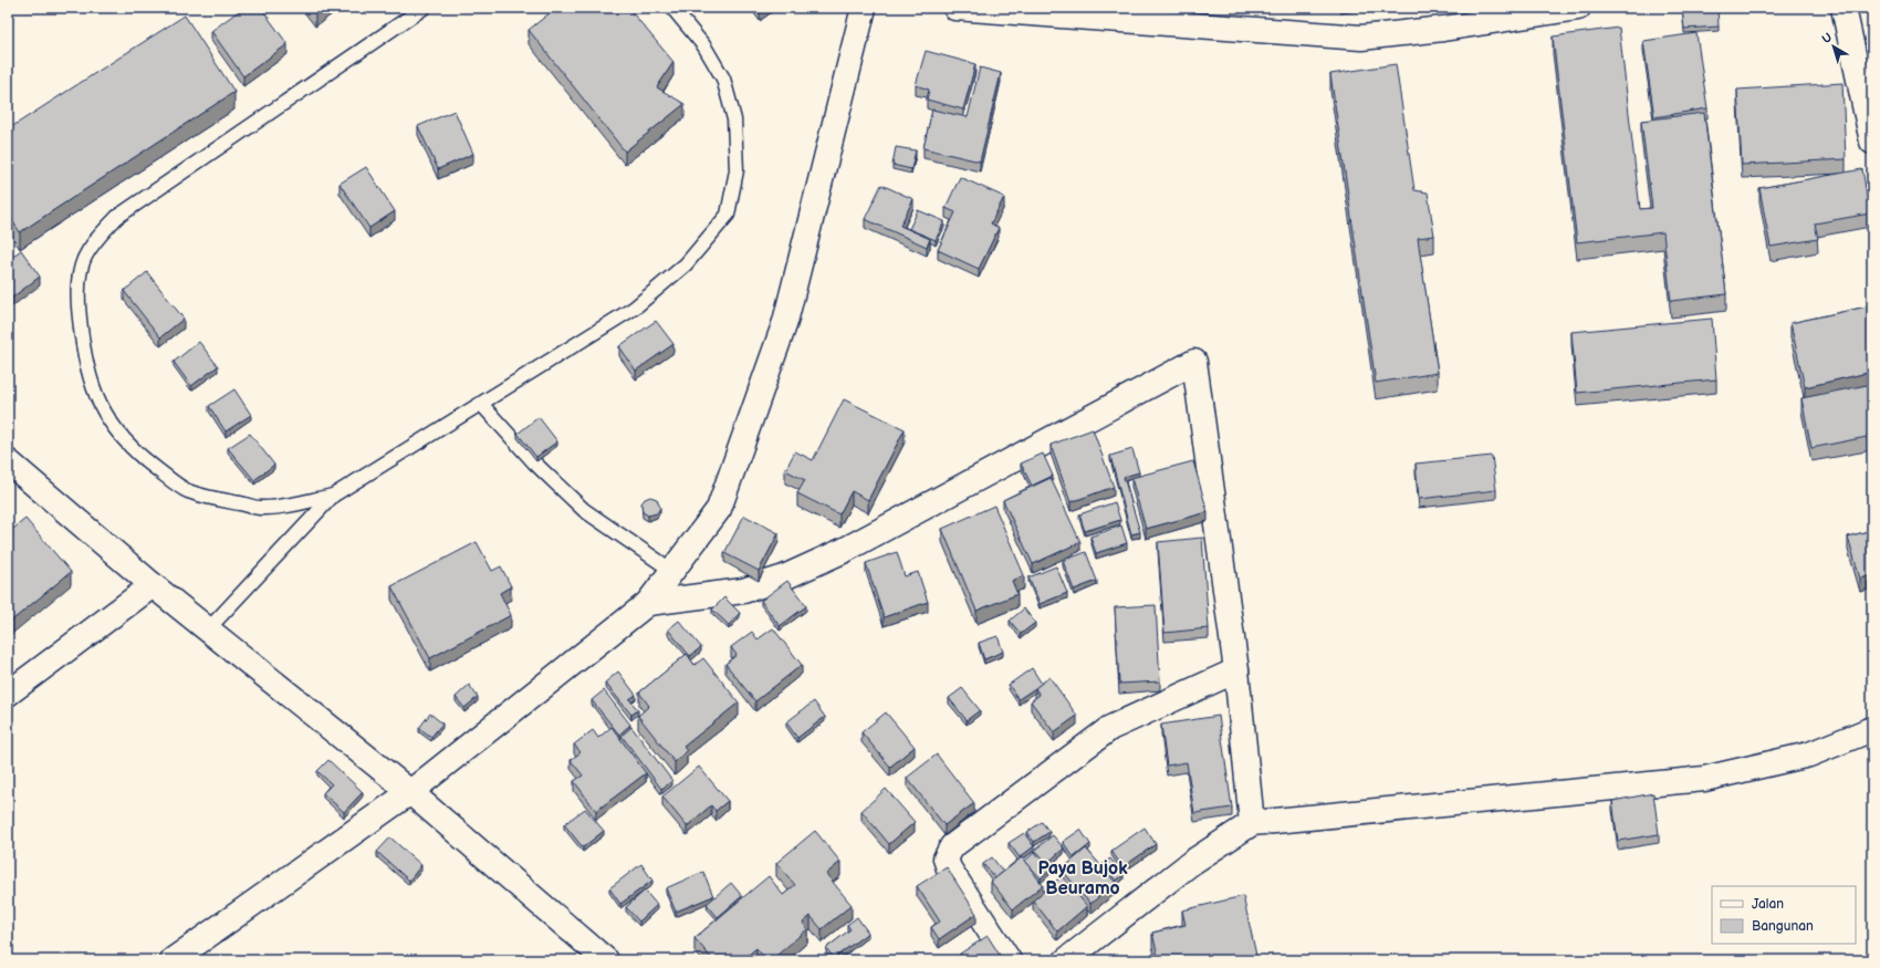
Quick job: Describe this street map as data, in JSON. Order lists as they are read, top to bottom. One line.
{"districts":["Paya Bujok Beuramo"],"legend":["Jalan","Bangunan"],"north":"top left"}
